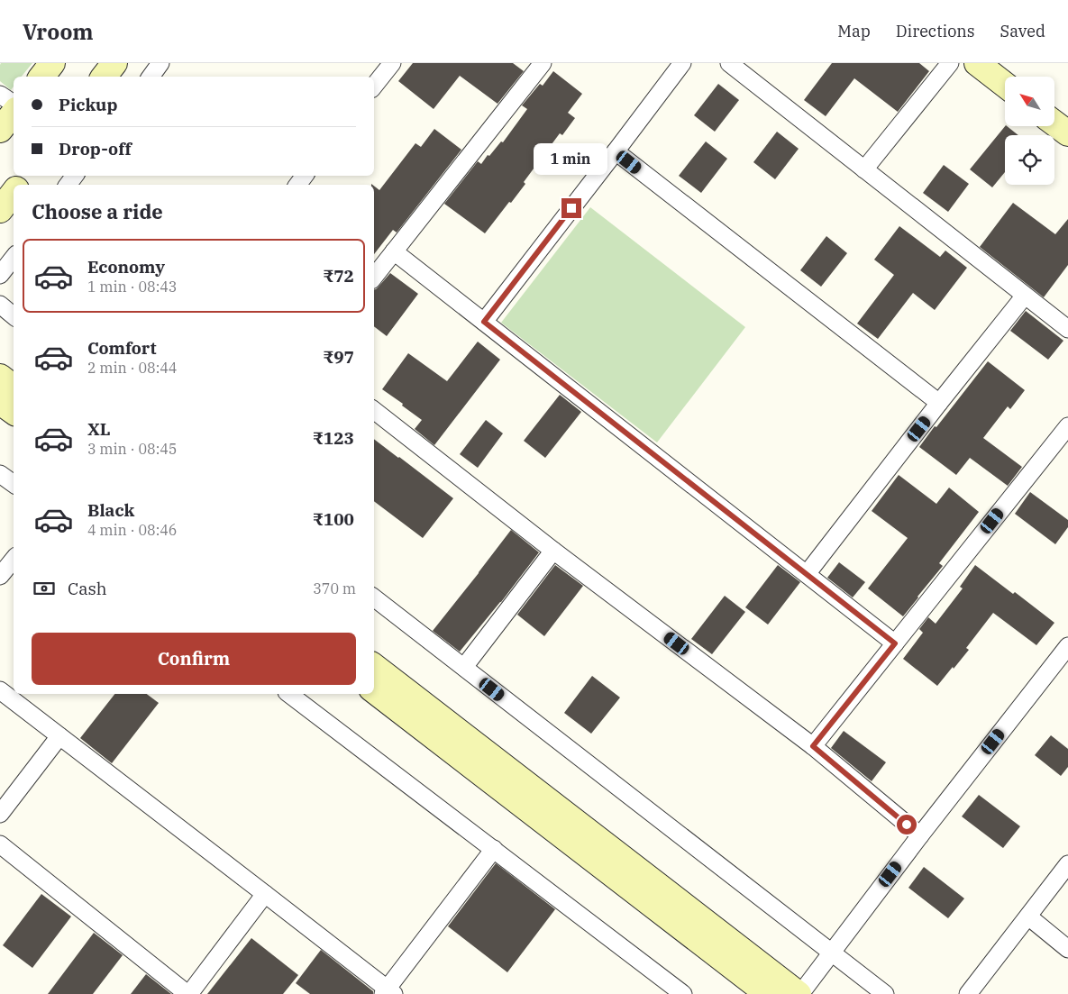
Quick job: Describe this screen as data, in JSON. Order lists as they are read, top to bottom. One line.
{"north":"top left","page":{"header":"Vroom","nav":["Map","Directions","Saved"],"banner":["Pickup","Drop-off"],"bubble":"1 min","heading":"Choose a ride","list":[{"name":"Economy","note":"1 min · 08:43","value":"₹72"},{"name":"Comfort","note":"2 min · 08:44","value":"₹97"},{"name":"XL","note":"3 min · 08:45","value":"₹123"},{"name":"Black","note":"4 min · 08:46","value":"₹100"}],"pay":["Cash","370 m"],"buttons":"Confirm"}}
